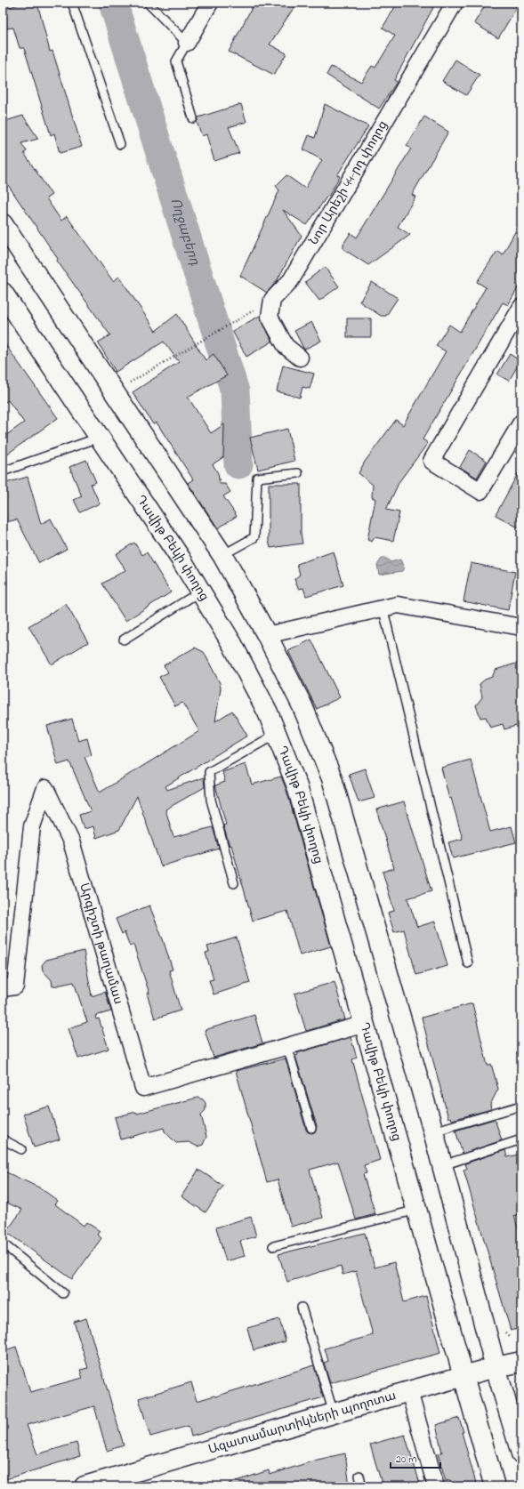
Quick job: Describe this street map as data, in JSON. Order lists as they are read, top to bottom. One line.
{"streets":{"main road":["Դավիթ Բեկի փողոց","Ազատամարտիկների պողոտա"],"street":["Նոր Արեշի 44-րդ փողոց","Արգիշտի թաղամաս"]},"crossings":[["Դավիթ Բեկի փողոց","Արգիշտի թաղամաս"],["Դավիթ Բեկի փողոց","Ազատամարտիկների պողոտա"]],"water":["Ողջաբերդ"],"scale_bar":"20 m"}
